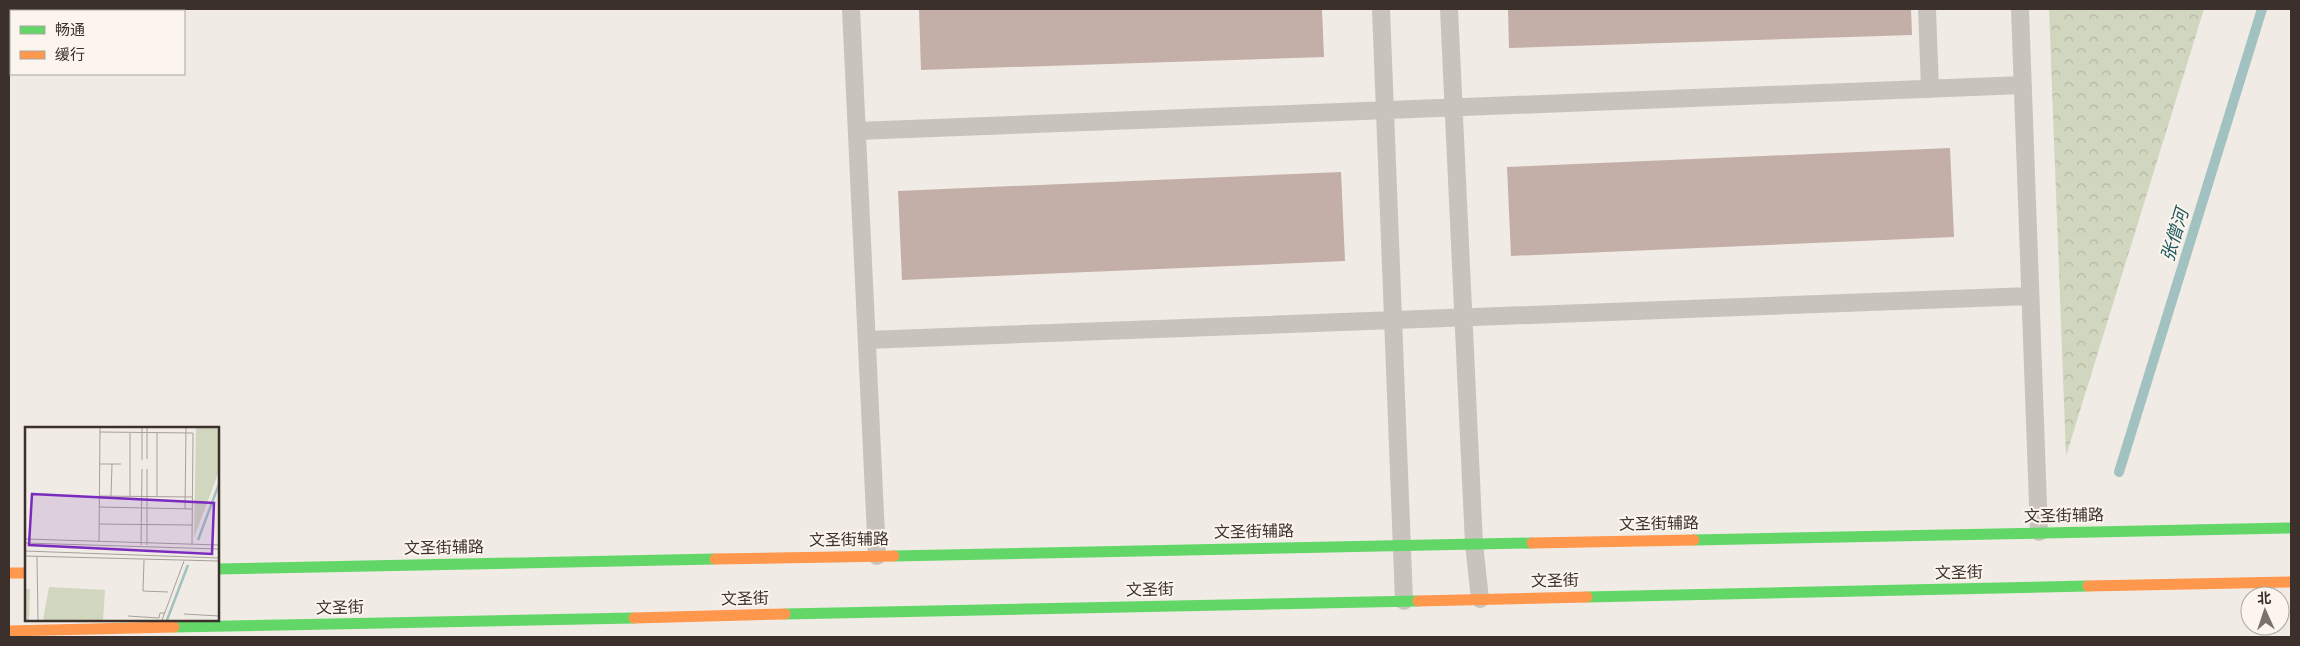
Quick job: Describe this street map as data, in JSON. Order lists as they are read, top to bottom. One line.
{"streets":{"main road":["文圣街辅路","文圣街"]},"water":["张僧河"],"legend":["畅通","缓行"],"north":"top"}
